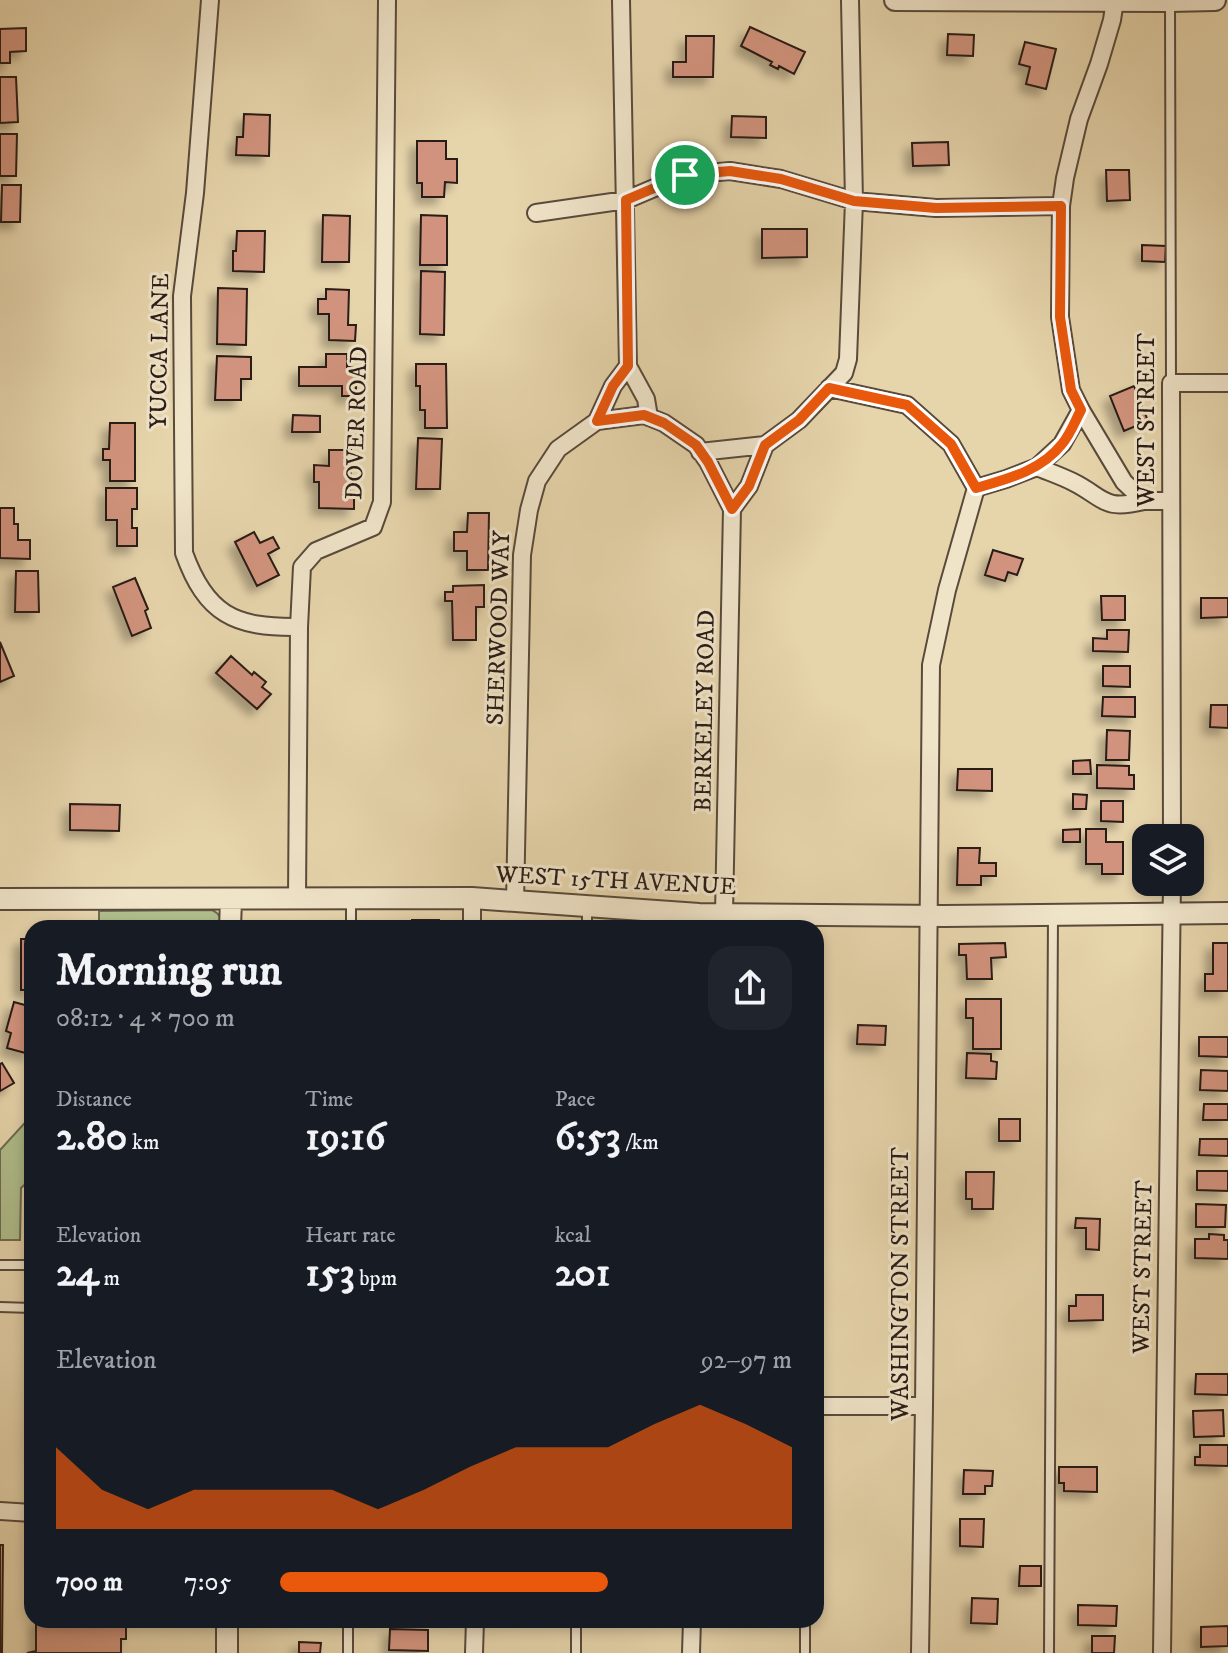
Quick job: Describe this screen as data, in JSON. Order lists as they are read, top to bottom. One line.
{"streets":{"street":["YUCCA LANE","WEST STREET","DOVER ROAD","SHERWOOD WAY","BERKELEY ROAD","WEST 15TH AVENUE","WASHINGTON STREET"]},"crossings":[["YUCCA LANE","DOVER ROAD"],["WEST STREET","WEST 15TH AVENUE"],["DOVER ROAD","WEST 15TH AVENUE"],["SHERWOOD WAY","WEST 15TH AVENUE"],["BERKELEY ROAD","WEST 15TH AVENUE"],["WEST 15TH AVENUE","WASHINGTON STREET"]],"page":{"heading":["Morning run","08:12 · 4 × 700 m"],"stats":[["Distance","2.80 km"],["Time","19:16"],["Pace","6:53 /km"],["Elevation","24 m"],["Heart rate","153 bpm"],["kcal","201"]],"chart":["Elevation","92–97 m"],"list":[{"name":"700 m","note":"7:05"}]}}
